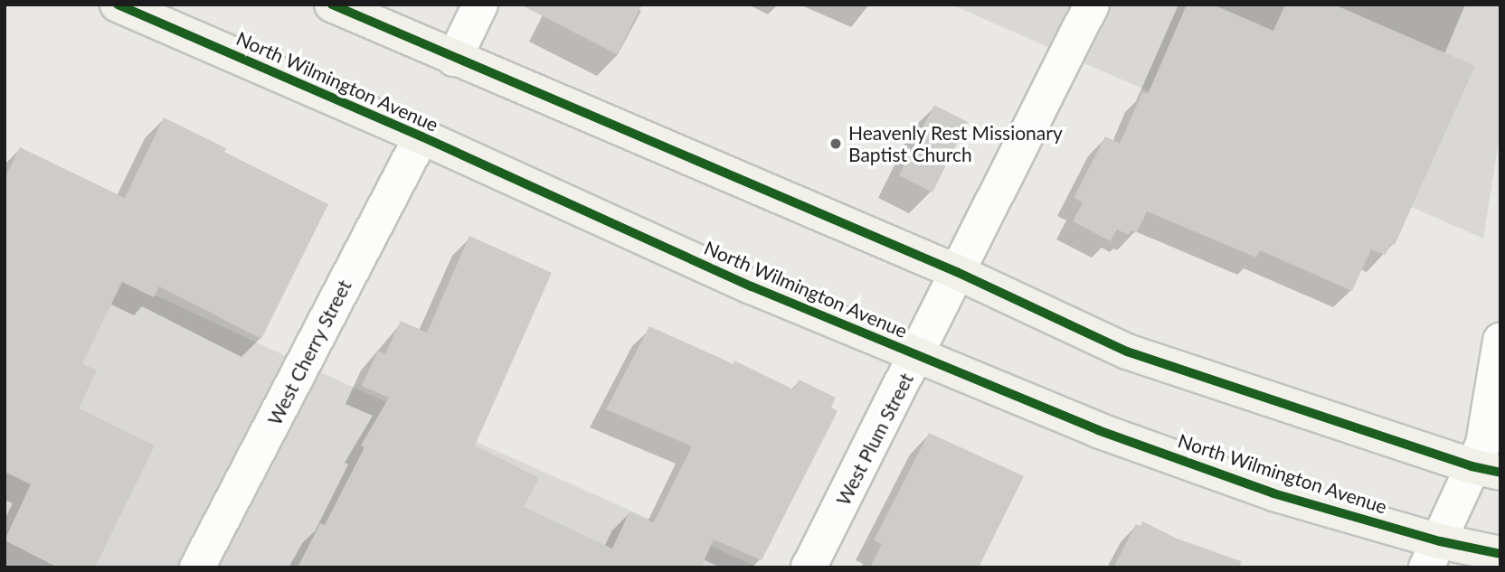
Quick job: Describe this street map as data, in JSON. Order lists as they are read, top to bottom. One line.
{"streets":{"main road":["North Wilmington Avenue"],"street":["West Cherry Street","West Plum Street"]},"crossings":[["North Wilmington Avenue","West Cherry Street"],["North Wilmington Avenue","West Plum Street"]],"places":["Heavenly Rest Missionary Baptist Church"]}
